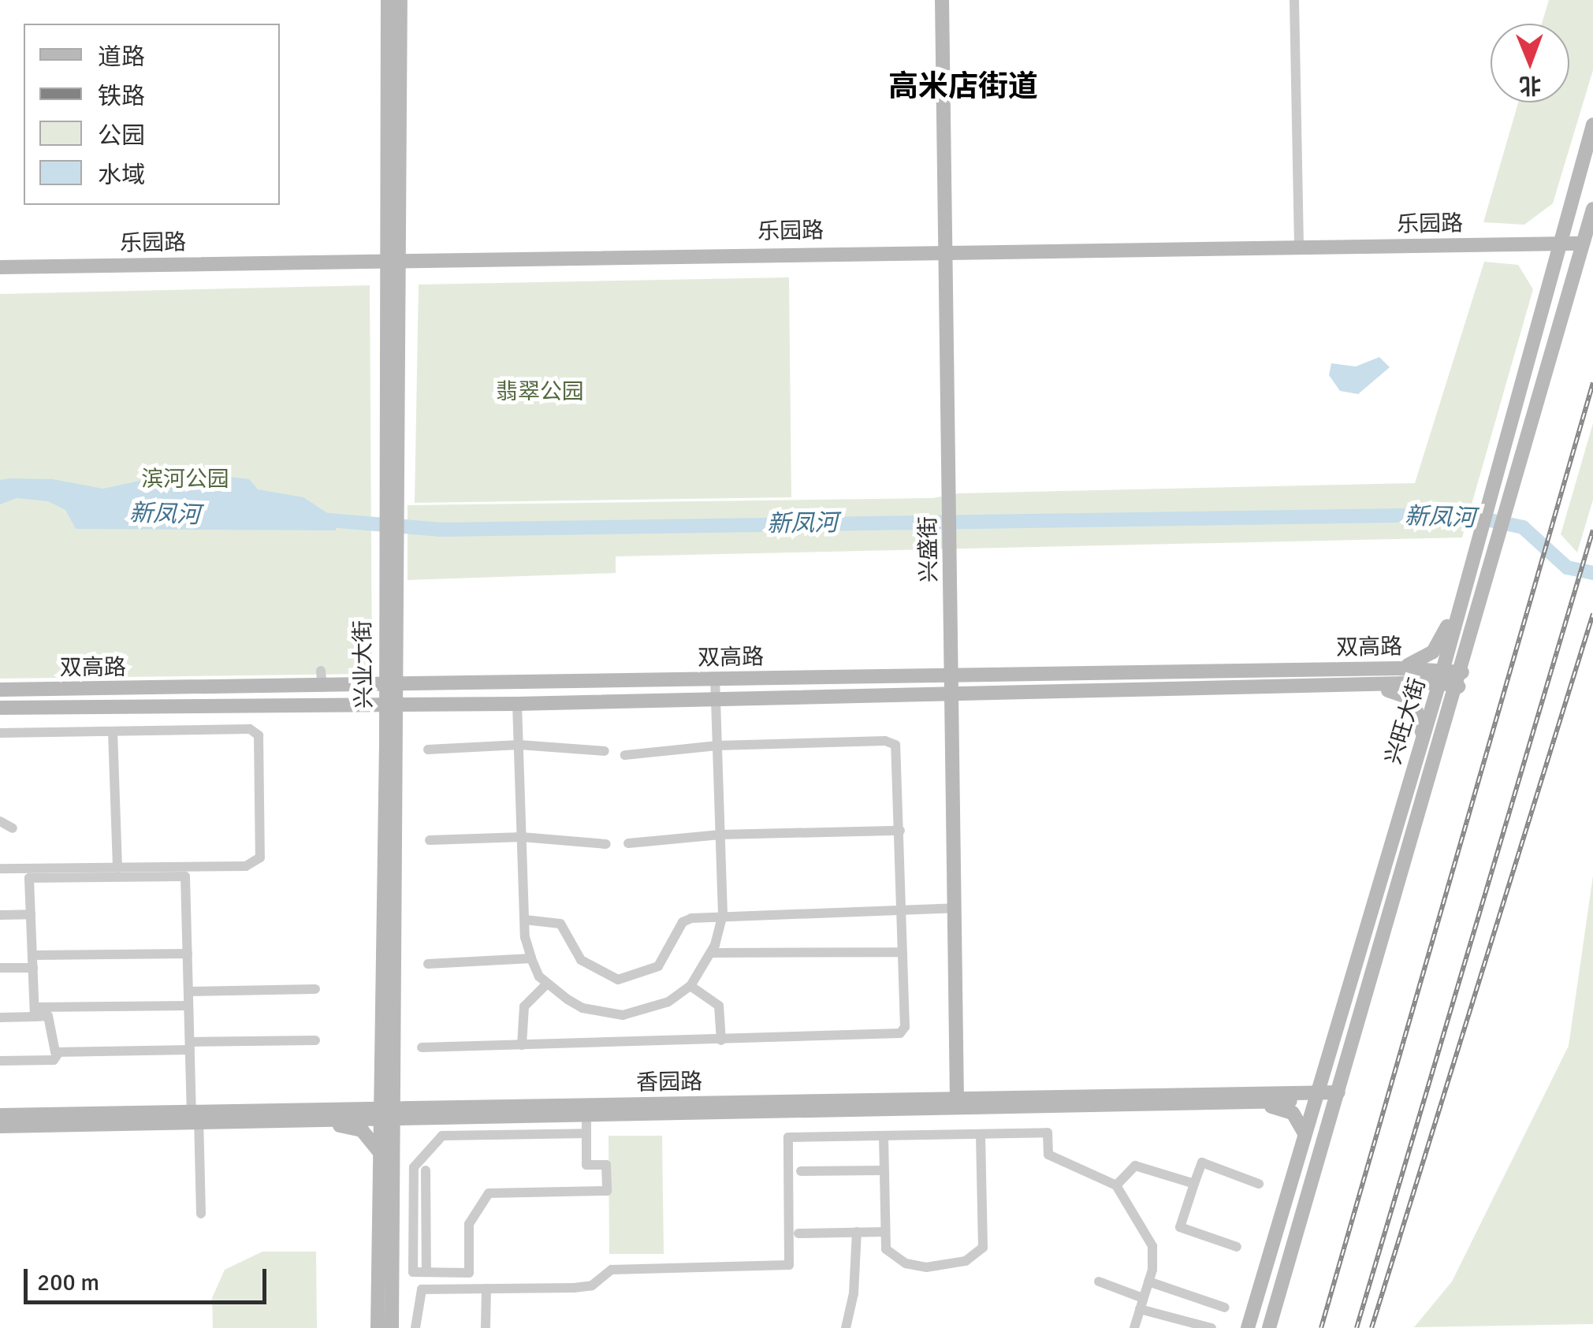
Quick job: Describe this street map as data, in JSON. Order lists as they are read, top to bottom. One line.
{"streets":{"street":["乐园路","兴盛街","双高路","兴业大街","兴旺大街","香园路"]},"crossings":[["乐园路","兴盛街"],["乐园路","兴业大街"],["乐园路","兴旺大街"],["兴盛街","双高路"],["兴盛街","香园路"],["双高路","兴业大街"],["双高路","兴旺大街"],["兴业大街","香园路"],["兴旺大街","香园路"]],"districts":["高米店街道"],"water":["新凤河"],"parks":["翡翠公园","滨河公园"],"legend":["道路","铁路","公园","水域"],"scale_bar":"200 m","north":"bottom"}
